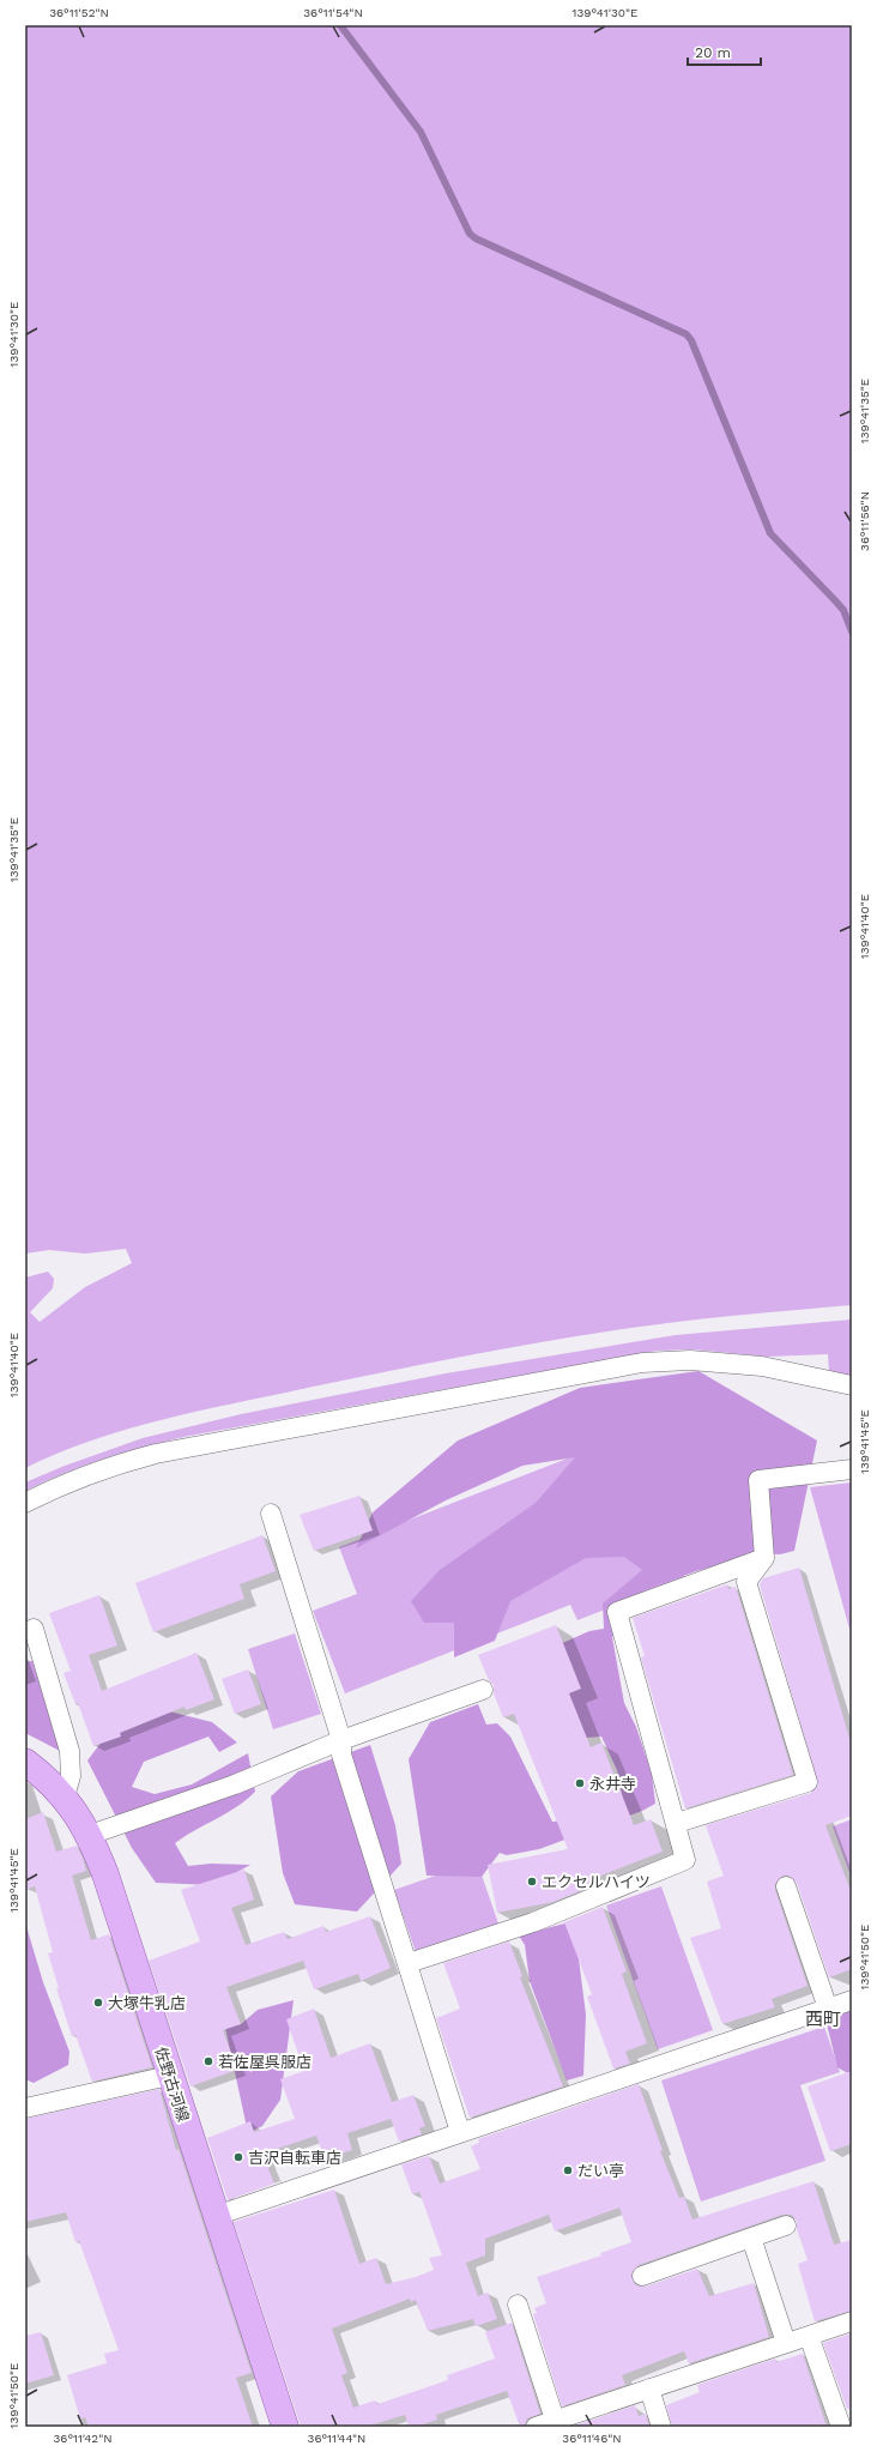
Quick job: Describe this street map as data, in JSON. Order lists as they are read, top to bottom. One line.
{"streets":{"main road":["佐野古河線"]},"districts":["西町"],"places":["永井寺","エクセルハイツ","大塚牛乳店","若佐屋呉服店","吉沢自転車店","だい亭"],"scale_bar":"20 m","coordinates":["36°11'52\"N","36°11'54\"N","139°41'30\"E","139°41'35\"E","36°11'56\"N","139°41'40\"E","139°41'45\"E","139°41'50\"E","36°11'42\"N","36°11'44\"N","36°11'46\"N"]}
